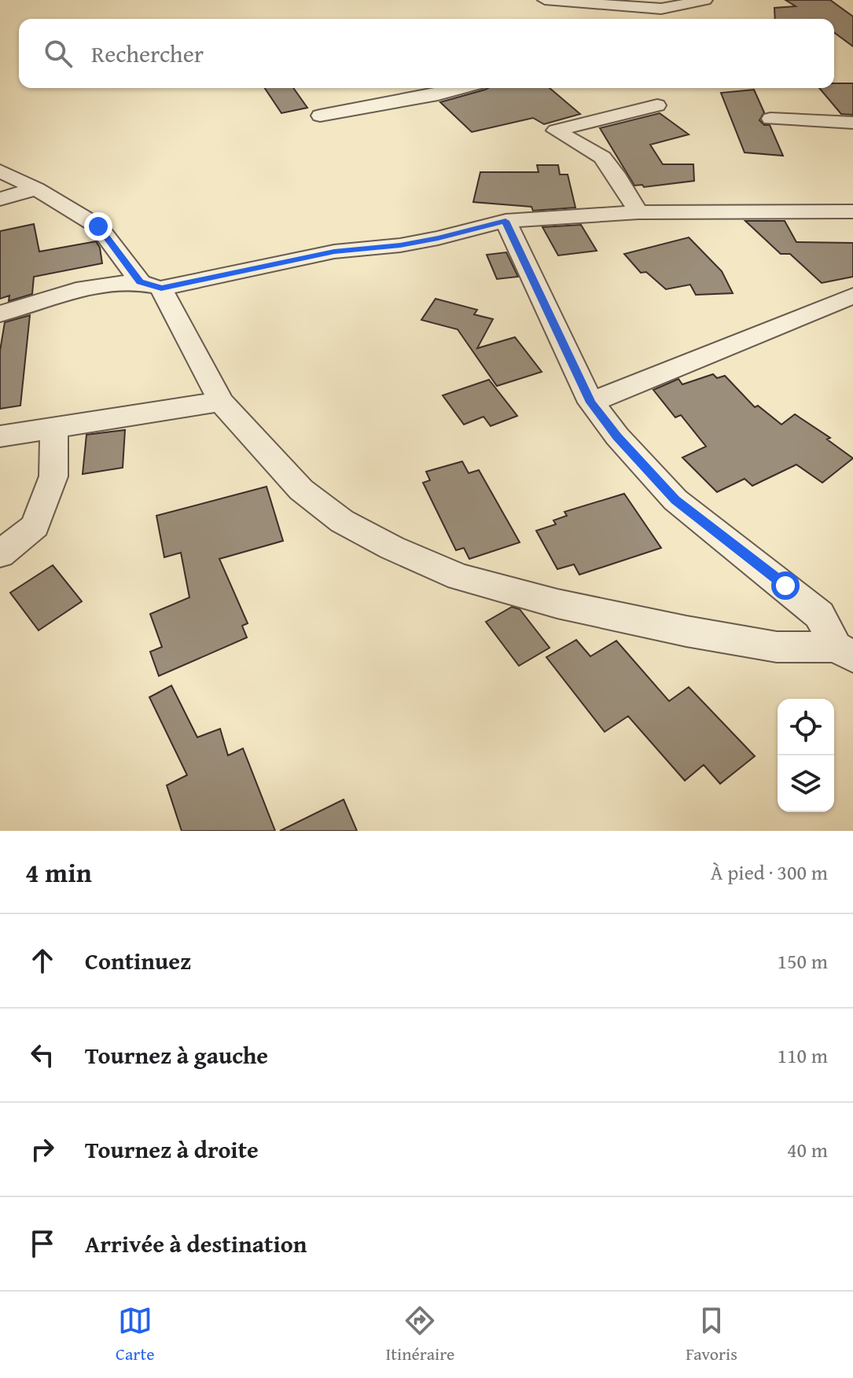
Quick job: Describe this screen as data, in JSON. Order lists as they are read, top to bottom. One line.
{"page":{"search":"Rechercher","heading":["4 min","À pied · 300 m"],"list":[["Continuez","150 m"],["Tournez à gauche","110 m"],["Tournez à droite","40 m"],"Arrivée à destination"],"nav":["Carte","Itinéraire","Favoris"]}}
